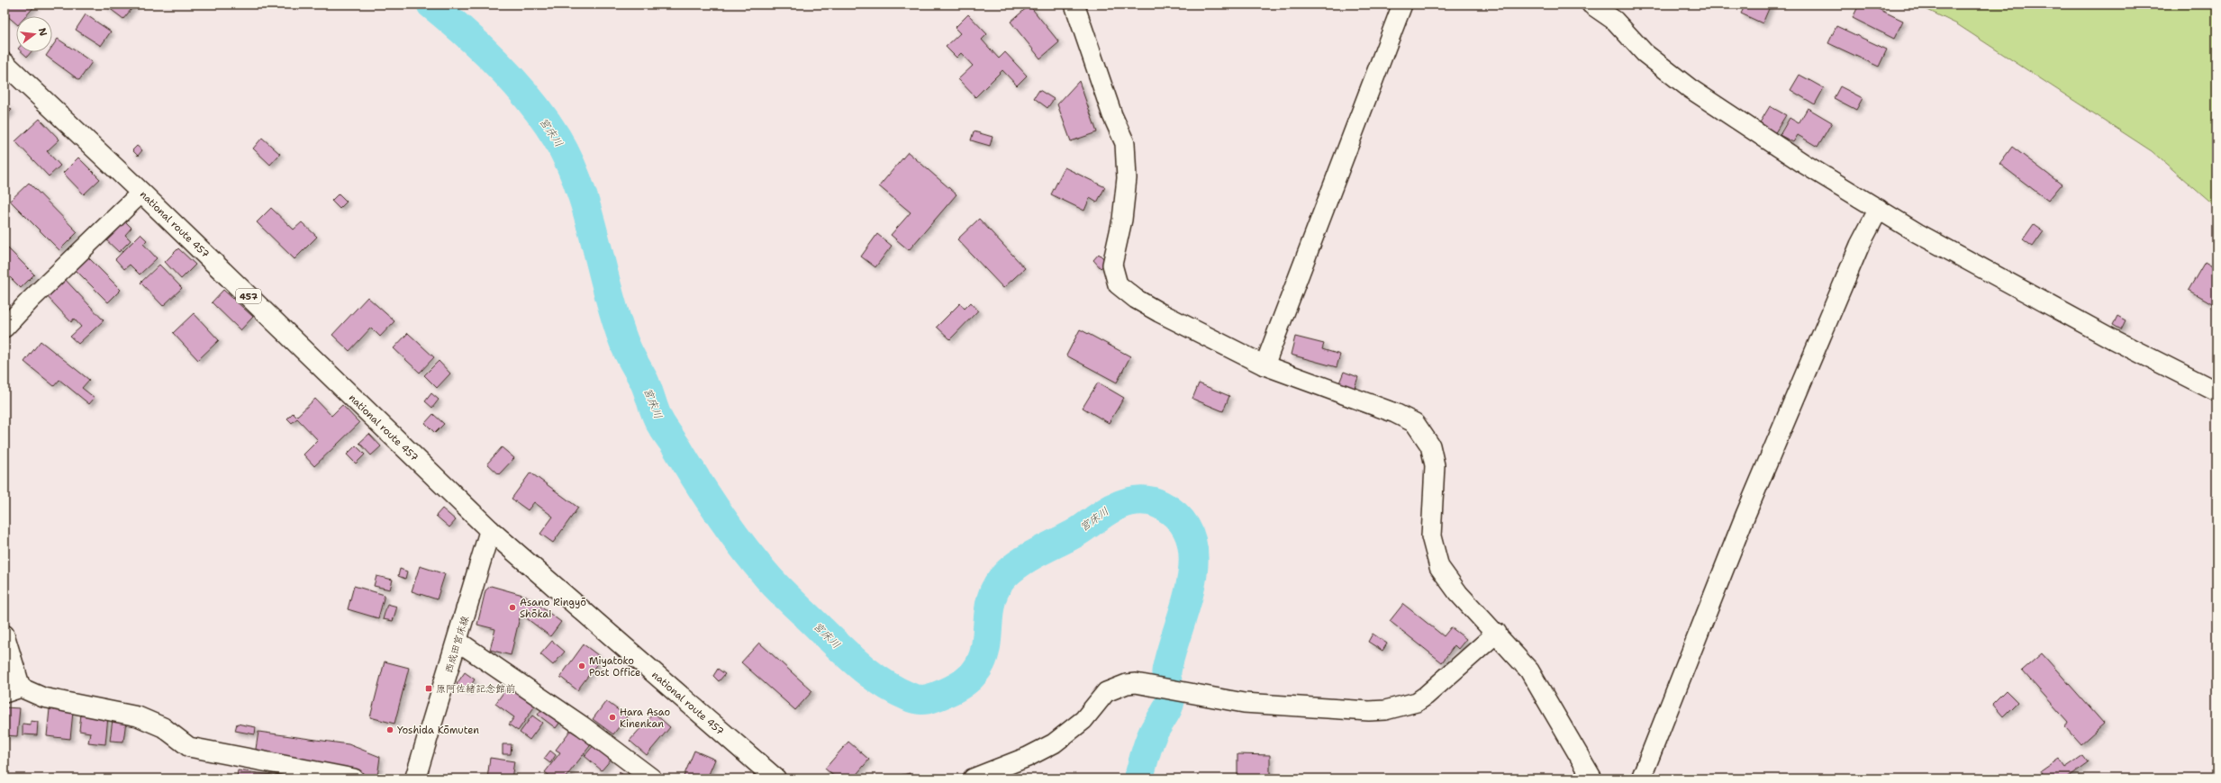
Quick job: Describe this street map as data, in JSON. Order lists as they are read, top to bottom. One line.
{"streets":{"main road":["national route 457","457","西成田宮床線"]},"crossings":[["national route 457","西成田宮床線"]],"water":["宮床川"],"places":{"other":["Asano Ringyō Shōkai","Miyatoko Post Office","Hara Asao Kinenkan","Yoshida Kōmuten"],"transit":["原阿佐緒記念館前"]},"north":"right"}
